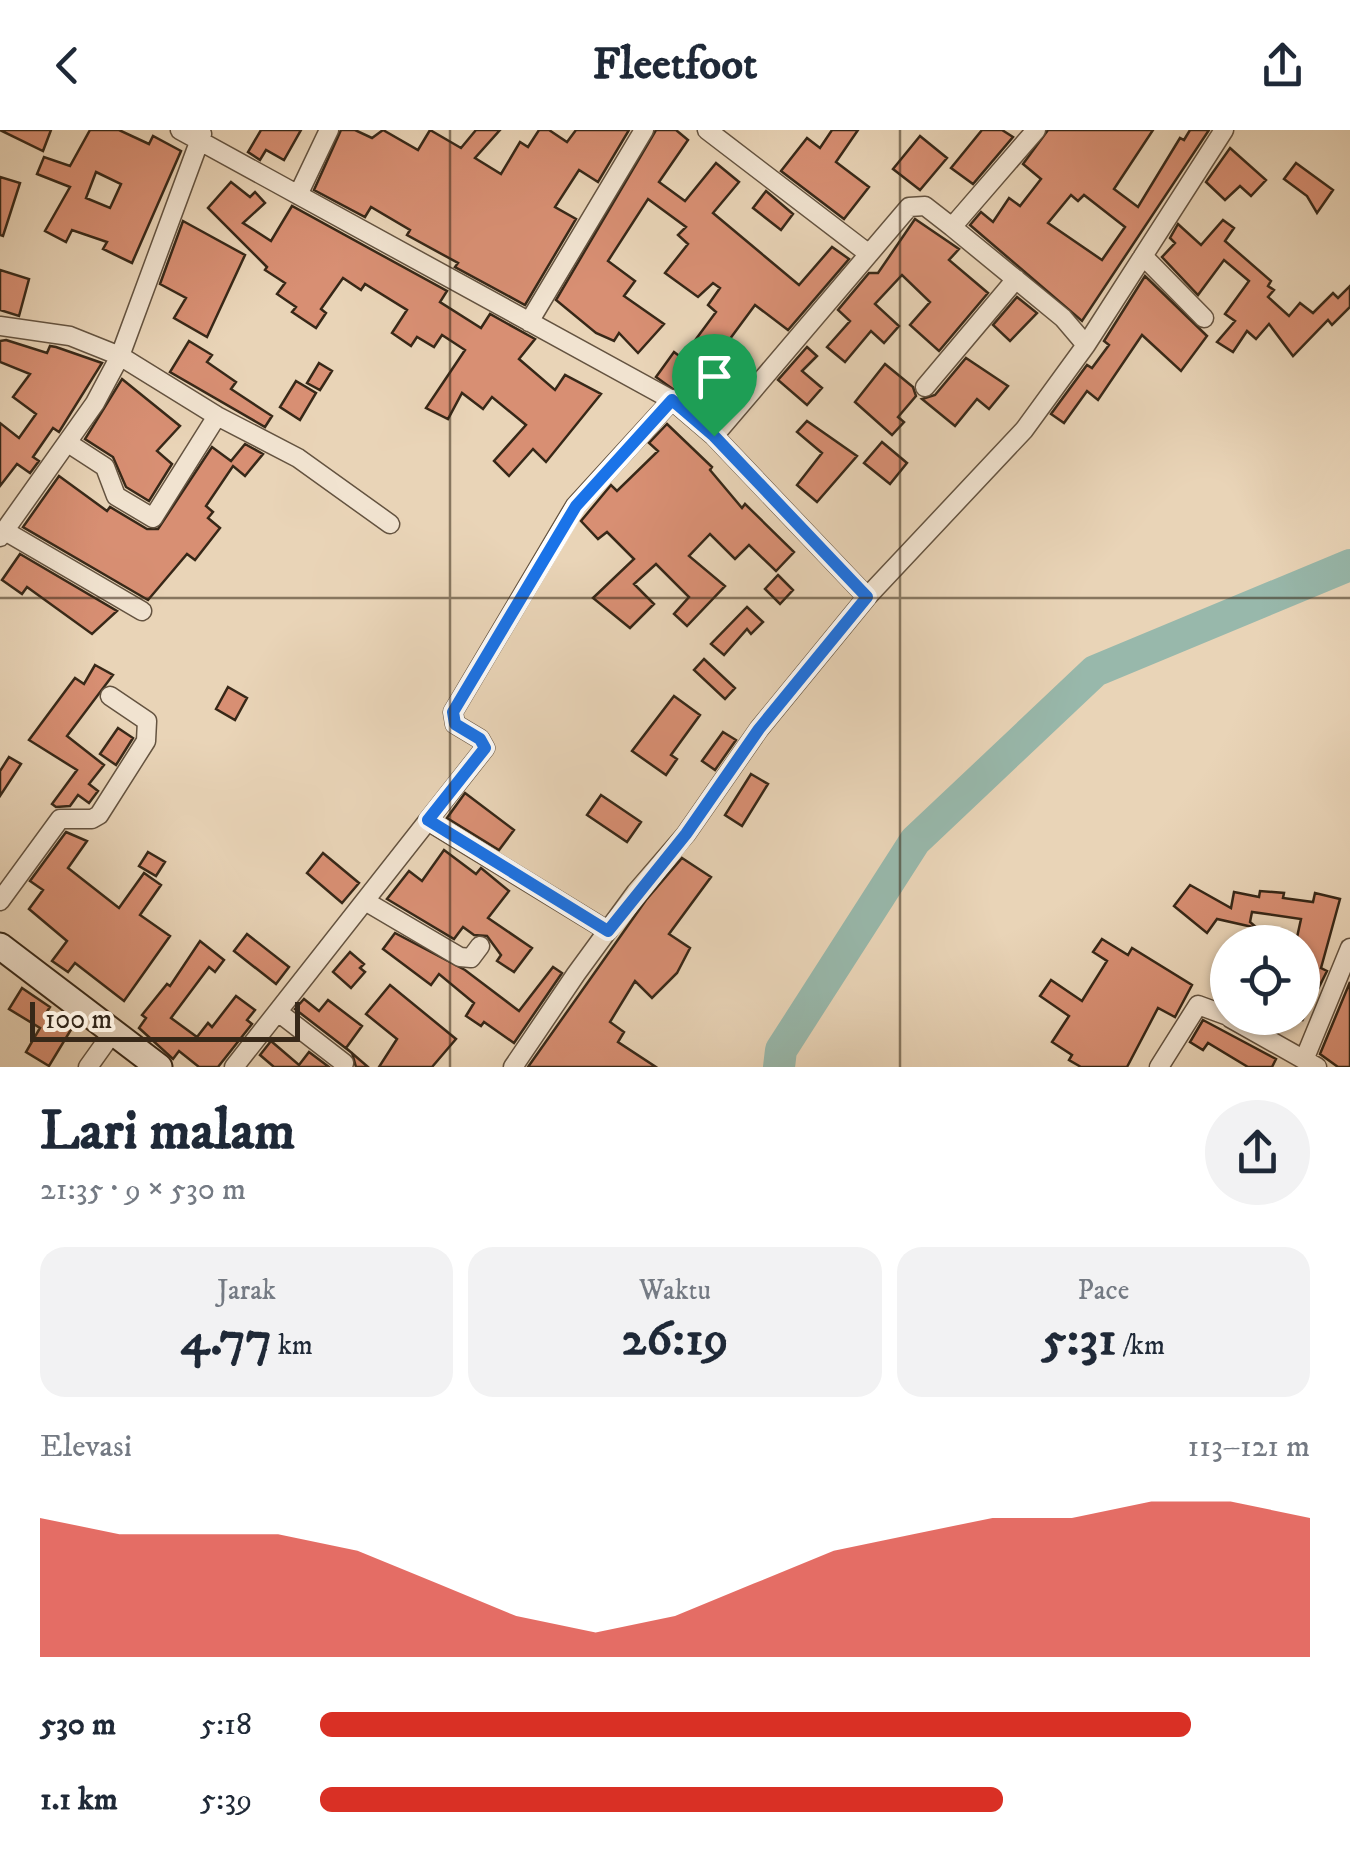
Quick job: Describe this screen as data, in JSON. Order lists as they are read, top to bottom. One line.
{"scale_bar":"100 m","page":{"header":"Fleetfoot","scale":"100 m","heading":["Lari malam","21:35 · 9 × 530 m"],"stats":[["Jarak","4.77 km"],["Waktu","26:19"],["Pace","5:31 /km"]],"chart":["Elevasi","113–121 m"],"list":[{"name":"530 m","note":"5:18"},{"name":"1.1 km","note":"5:39"}]}}
